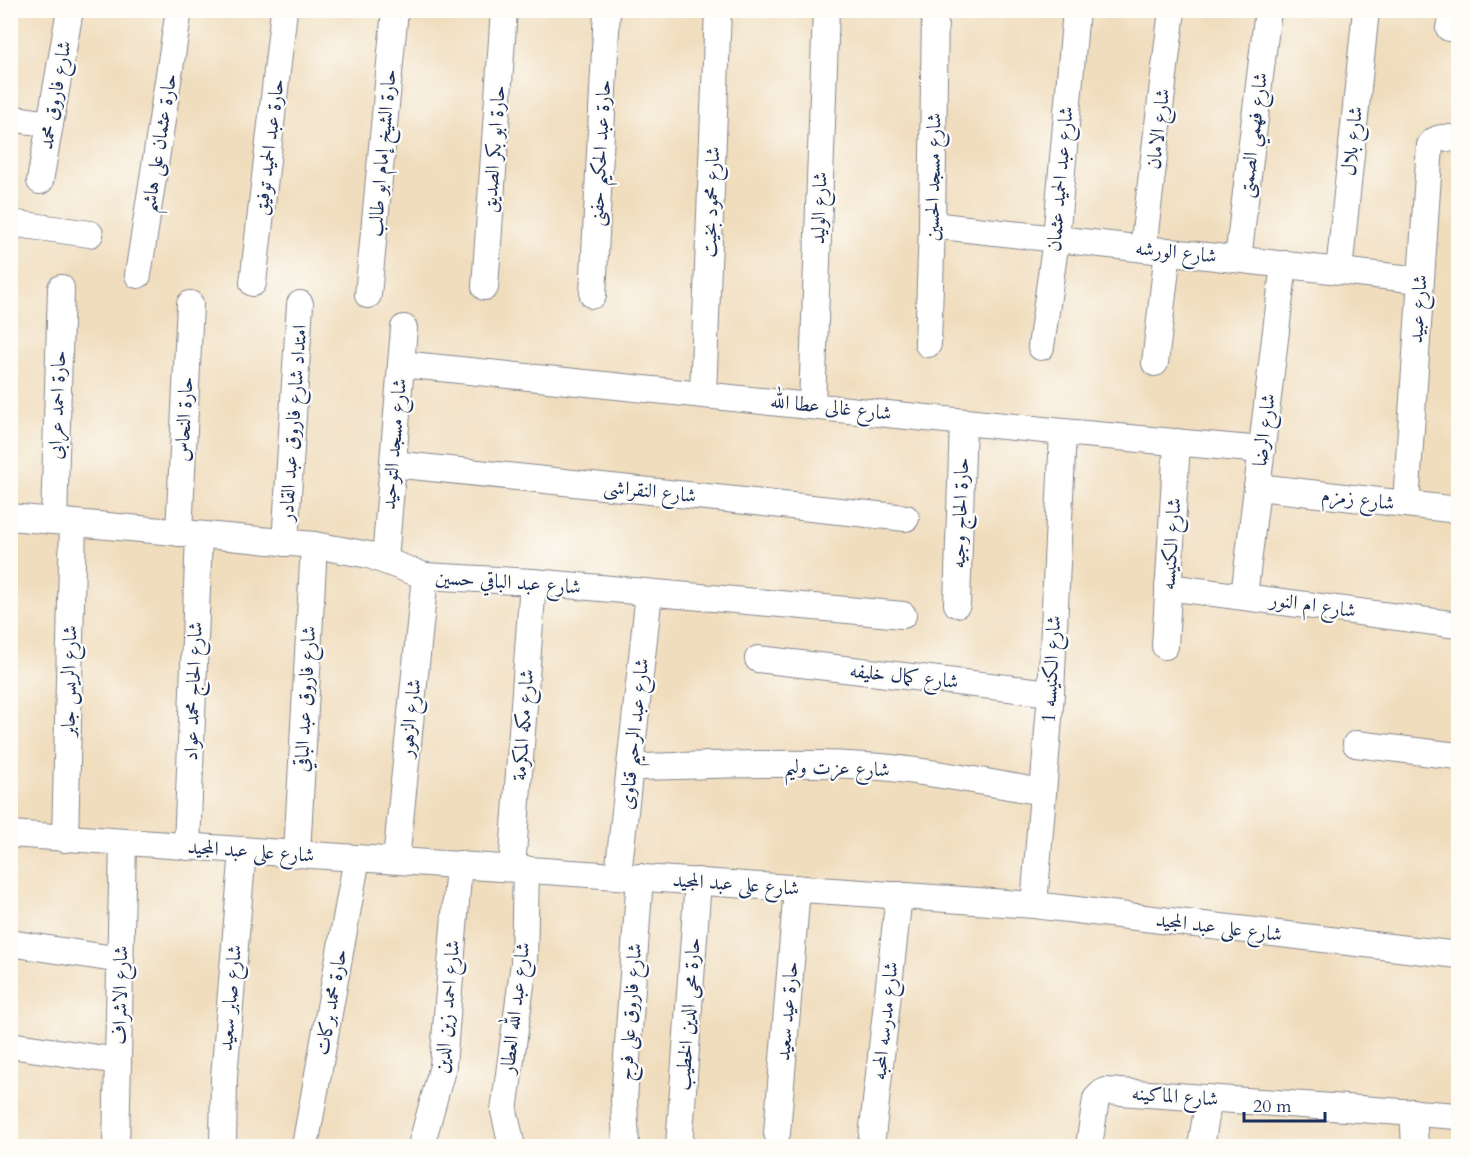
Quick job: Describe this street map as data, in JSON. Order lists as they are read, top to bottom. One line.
{"streets":{"street":["شارع فاروق محمد","شارع الامان","شارع فهمي الصمتى","شارع بلال","حارة عثمان على هاشم","حارة عبد الحميد توفيق","حارة ابو بكر الصديق","حارة الشيخ إمام ابو طالب","حارة عبد الحكيم حفنى","شارع مسجد الحسين","شارع عبد الحميد عثمان","شارع محمود بخيت","شارع الوليد","شارع الورشه","شارع عبيد","حارة احمد عرابى","شارع غالى عطا الله","حارة النحاس","امتداد شارع فاروق عبد القادر","شارع الرضا","شارع مسجد التوحيد","شارع النقراشى","شارع زمزم","حارة الحاج وجيه","شارع الكنيسه","شارع عبد الباقي حسين","شارع ام النور","شارع الكنيسه 1","شارع كمال خليفه","شارع الريس جابر","شارع الحاج محمد عواد","شارع فاروق عبد الباقي","شارع الزهور","شارع مكه المكرمة","شارع عبد الرحيم قناوى","شارع عزت وليم","شارع على عبد المجيد","شارع الاشراف","شارع صابر سعيد","حارة محمد بركات","شارع احمد زين الدين","شارع عبد الله العطار","حارة عيد سعيد","شارع فاروق على فرج","حارة محى الدين الخطيب","شارع مدرسه المحبه","شارع الماكينه"]},"crossings":[["شارع الامان","شارع الورشه"],["شارع فهمي الصمتى","شارع الورشه"],["شارع بلال","شارع الورشه"],["شارع مسجد الحسين","شارع الورشه"],["شارع عبد الحميد عثمان","شارع الورشه"],["شارع محمود بخيت","شارع غالى عطا الله"],["شارع الوليد","شارع غالى عطا الله"],["شارع الورشه","شارع عبيد"],["شارع الورشه","شارع الرضا"],["شارع عبيد","شارع زمزم"],["حارة احمد عرابى","شارع عبد الباقي حسين"],["حارة احمد عرابى","شارع الريس جابر"],["شارع غالى عطا الله","شارع الرضا"],["شارع غالى عطا الله","شارع مسجد التوحيد"],["شارع غالى عطا الله","حارة الحاج وجيه"],["شارع غالى عطا الله","شارع الكنيسه"],["شارع غالى عطا الله","شارع الكنيسه 1"],["حارة النحاس","شارع عبد الباقي حسين"],["حارة النحاس","شارع الحاج محمد عواد"],["امتداد شارع فاروق عبد القادر","شارع عبد الباقي حسين"],["شارع الرضا","شارع زمزم"],["شارع الرضا","شارع ام النور"],["شارع مسجد التوحيد","شارع النقراشى"],["شارع مسجد التوحيد","شارع عبد الباقي حسين"],["شارع الكنيسه","شارع ام النور"],["شارع عبد الباقي حسين","شارع الريس جابر"],["شارع عبد الباقي حسين","شارع الحاج محمد عواد"],["شارع عبد الباقي حسين","شارع فاروق عبد الباقي"],["شارع عبد الباقي حسين","شارع الزهور"],["شارع عبد الباقي حسين","شارع مكه المكرمة"],["شارع عبد الباقي حسين","شارع عبد الرحيم قناوى"],["شارع الكنيسه 1","شارع كمال خليفه"],["شارع الكنيسه 1","شارع عزت وليم"],["شارع الكنيسه 1","شارع على عبد المجيد"],["شارع الريس جابر","شارع على عبد المجيد"],["شارع الحاج محمد عواد","شارع على عبد المجيد"],["شارع فاروق عبد الباقي","شارع على عبد المجيد"],["شارع الزهور","شارع على عبد المجيد"],["شارع مكه المكرمة","شارع على عبد المجيد"],["شارع مكه المكرمة","شارع عبد الله العطار"],["شارع عبد الرحيم قناوى","شارع عزت وليم"],["شارع عبد الرحيم قناوى","شارع على عبد المجيد"],["شارع عبد الرحيم قناوى","شارع فاروق على فرج"],["شارع على عبد المجيد","شارع الاشراف"],["شارع على عبد المجيد","شارع صابر سعيد"],["شارع على عبد المجيد","حارة محمد بركات"],["شارع على عبد المجيد","شارع احمد زين الدين"],["شارع على عبد المجيد","شارع عبد الله العطار"],["شارع على عبد المجيد","حارة عيد سعيد"],["شارع على عبد المجيد","شارع فاروق على فرج"],["شارع على عبد المجيد","حارة محى الدين الخطيب"],["شارع على عبد المجيد","شارع مدرسه المحبه"]],"scale_bar":"20 m"}
